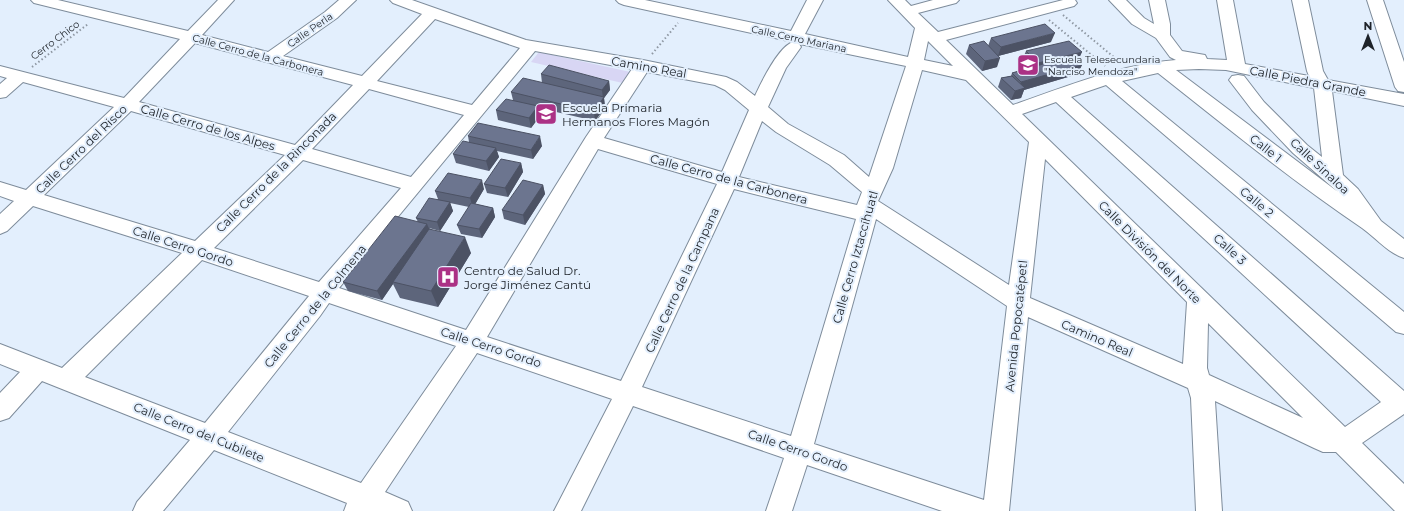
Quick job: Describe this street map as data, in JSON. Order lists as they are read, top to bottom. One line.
{"streets":{"street":["Calle Perla","Calle Cerro Mariana","Calle Cerro de la Carbonera","Camino Real","Calle Piedra Grande","Calle Cerro de los Alpes","Calle 1","Calle Cerro del Risco","Calle Sinaloa","Calle Cerro de la Rinconada","Calle 2","Calle Cerro Gordo","Calle 3","Calle División del Norte","Calle Cerro Iztaccíhuatl","Calle Cerro de la Campana","Calle Cerro de la Colmena","Avenida Popocatépetl","Calle Cerro del Cubilete"],"path":["Cerro Chico"]},"crossings":[["Calle Perla","Calle Cerro de la Carbonera"],["Calle Cerro Mariana","Calle División del Norte"],["Calle Cerro Mariana","Calle Cerro Iztaccíhuatl"],["Calle Cerro Mariana","Calle Cerro de la Campana"],["Cerro Chico","Calle Cerro de la Carbonera"],["Cerro Chico","Calle Cerro de los Alpes"],["Calle Cerro de la Carbonera","Camino Real"],["Calle Cerro de la Carbonera","Calle Cerro del Risco"],["Calle Cerro de la Carbonera","Calle Cerro de la Rinconada"],["Calle Cerro de la Carbonera","Calle Cerro Iztaccíhuatl"],["Calle Cerro de la Carbonera","Calle Cerro de la Campana"],["Calle Cerro de la Carbonera","Calle Cerro de la Colmena"],["Camino Real","Calle Cerro de la Rinconada"],["Camino Real","Calle División del Norte"],["Camino Real","Calle Cerro Iztaccíhuatl"],["Camino Real","Calle Cerro de la Campana"],["Camino Real","Calle Cerro de la Colmena"],["Camino Real","Avenida Popocatépetl"],["Calle Piedra Grande","Calle Sinaloa"],["Calle Cerro de los Alpes","Calle Cerro del Risco"],["Calle Cerro de los Alpes","Calle Cerro de la Rinconada"],["Calle Cerro de los Alpes","Calle Cerro de la Colmena"],["Calle 1","Calle Sinaloa"],["Calle Cerro del Risco","Calle Cerro Gordo"],["Calle Cerro de la Rinconada","Calle Cerro Gordo"],["Calle Cerro de la Rinconada","Calle Cerro del Cubilete"],["Calle Cerro Gordo","Calle Cerro Iztaccíhuatl"],["Calle Cerro Gordo","Calle Cerro de la Campana"],["Calle Cerro Gordo","Calle Cerro de la Colmena"],["Calle División del Norte","Calle Cerro Iztaccíhuatl"],["Calle División del Norte","Avenida Popocatépetl"],["Calle Cerro de la Colmena","Calle Cerro del Cubilete"]],"places":{"school or university":["Escuela Telesecundaria \"Narciso Mendoza\"","Escuela Primaria Hermanos Flores Magón"],"hospital":["Centro de Salud Dr. Jorge Jiménez Cantú"]},"north":"top"}
